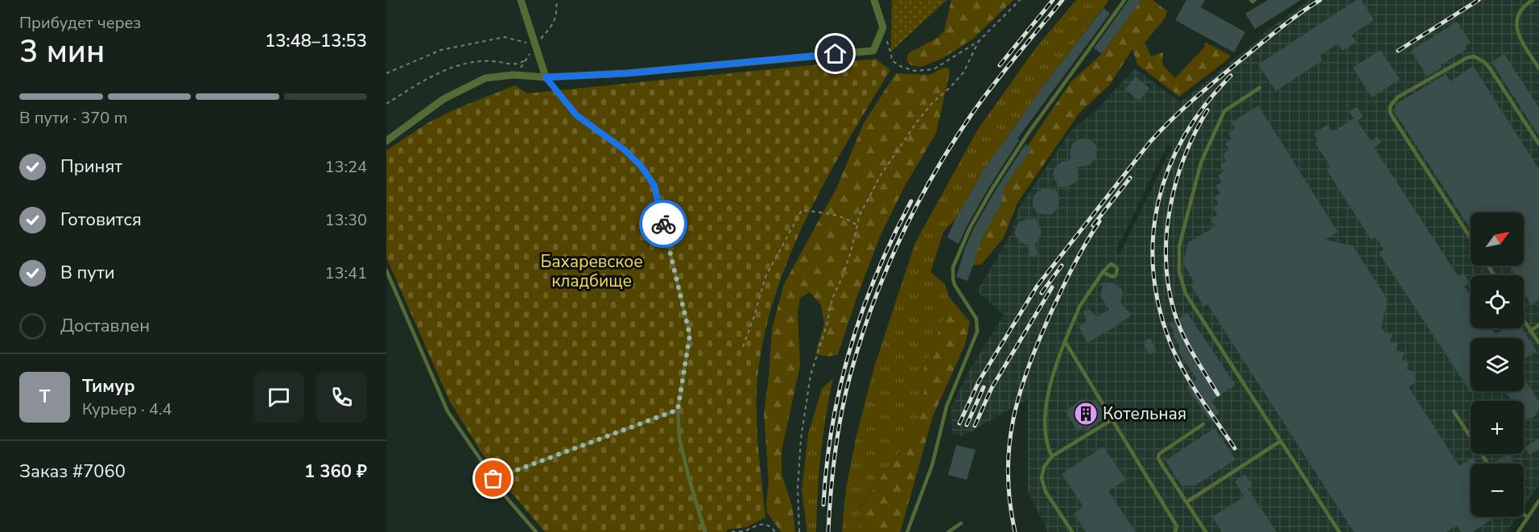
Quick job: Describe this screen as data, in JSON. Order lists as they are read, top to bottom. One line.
{"parks":["Бахаревское кладбище"],"places":{"building":["Котельная"]},"north":"top right","page":{"heading":["3 мин","Прибудет через","13:48–13:53"],"panel":["Тимур","Курьер · 4.4","Заказ #7060","1 360 ₽"],"bar":"В пути · 370 m","list":[["Принят","13:24"],["Готовится","13:30"],["В пути","13:41"],"Доставлен"],"map_buttons":["+","−"],"round":"Т"}}
